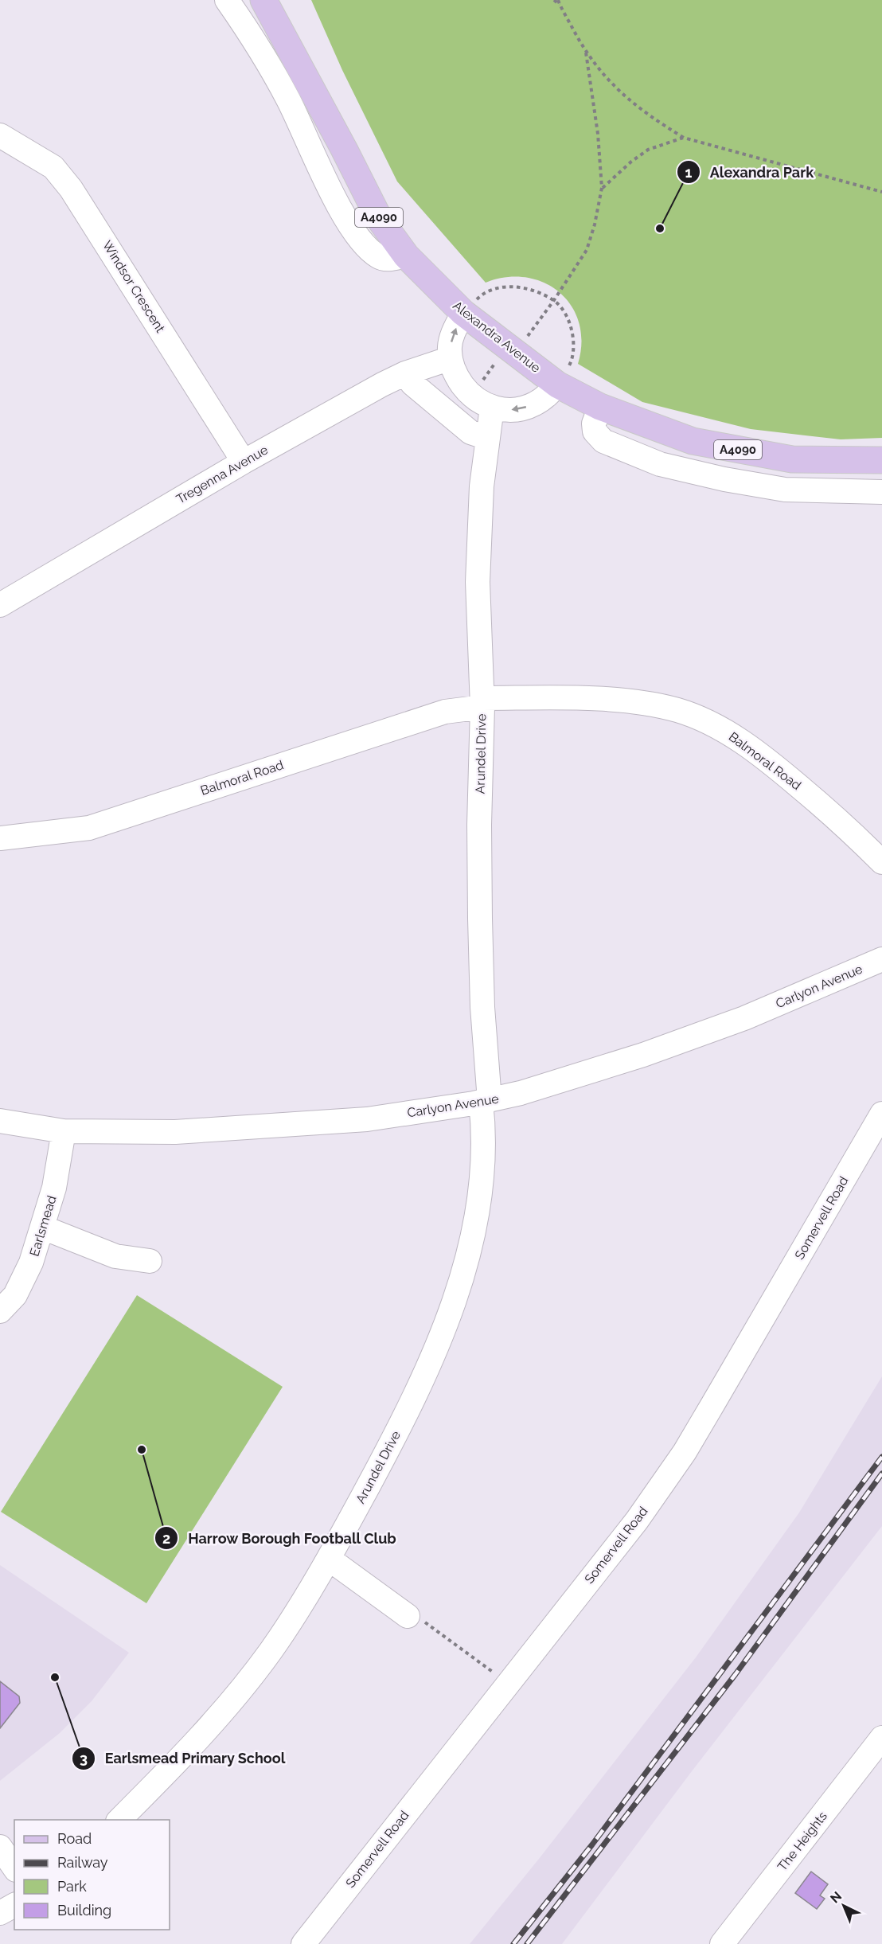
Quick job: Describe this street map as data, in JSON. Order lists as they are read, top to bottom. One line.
{"streets":{"main road":["A4090","Alexandra Avenue"],"street":["Windsor Crescent","Tregenna Avenue","Arundel Drive","Balmoral Road","Carlyon Avenue","Somervell Road","Earlsmead","The Heights"]},"crossings":[["Windsor Crescent","Tregenna Avenue"],["Arundel Drive","Balmoral Road"],["Arundel Drive","Carlyon Avenue"],["Carlyon Avenue","Earlsmead"]],"places":["Alexandra Park","Harrow Borough Football Club","Earlsmead Primary School"],"legend":["Road","Railway","Park","Building"],"north":"top left"}
